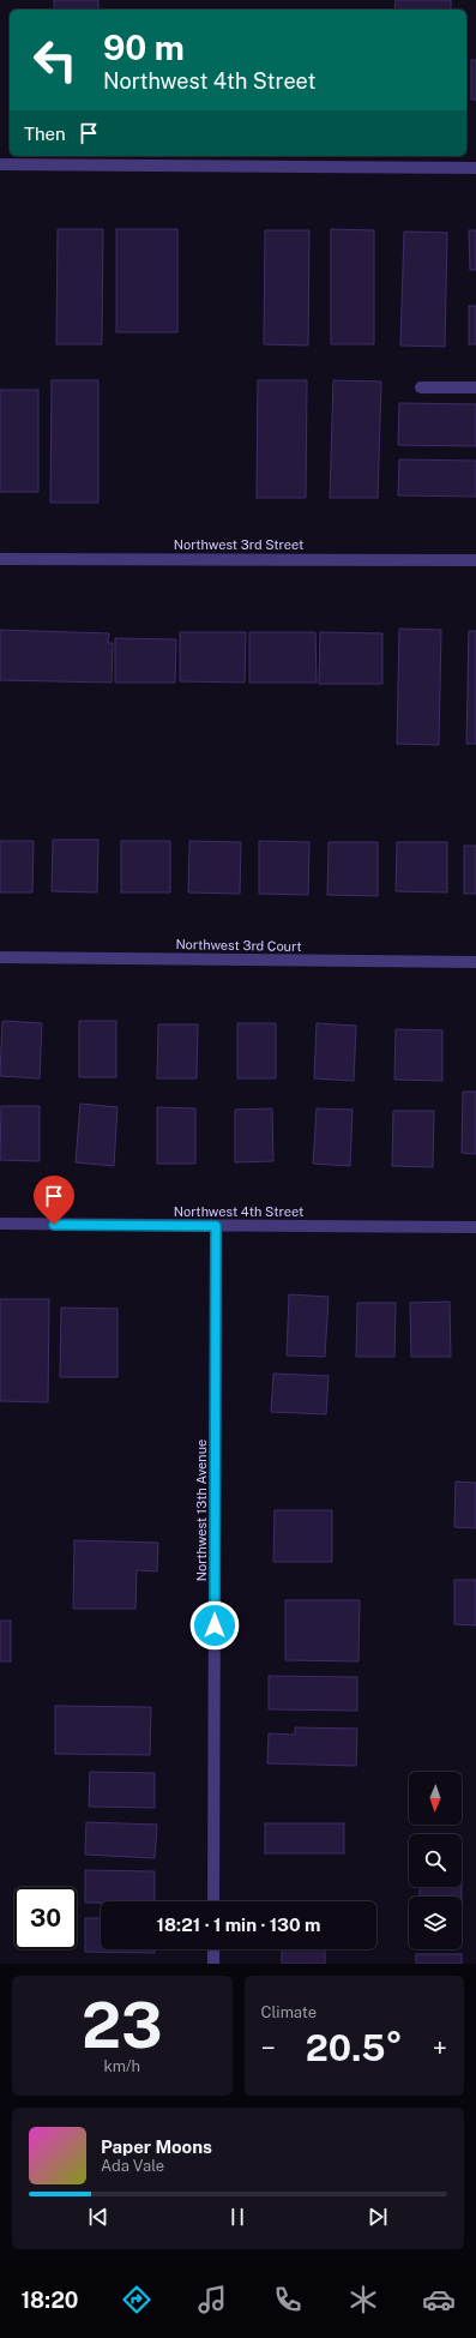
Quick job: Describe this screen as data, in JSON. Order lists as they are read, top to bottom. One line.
{"streets":{"street":["Northwest 3rd Street","Northwest 3rd Court","Northwest 4th Street","Northwest 13th Avenue"]},"crossings":[["Northwest 4th Street","Northwest 13th Avenue"]],"north":"bottom","page":{"turn":["90 m","Northwest 4th Street"],"then":"Then","limit":"30","trip":"18:21 · 1 min · 130 m","tile":[["23","km/h"],"Climate"],"heat":["−","20.5°","+"],"song":["Paper Moons","Ada Vale"],"tabs":"18:20"}}
